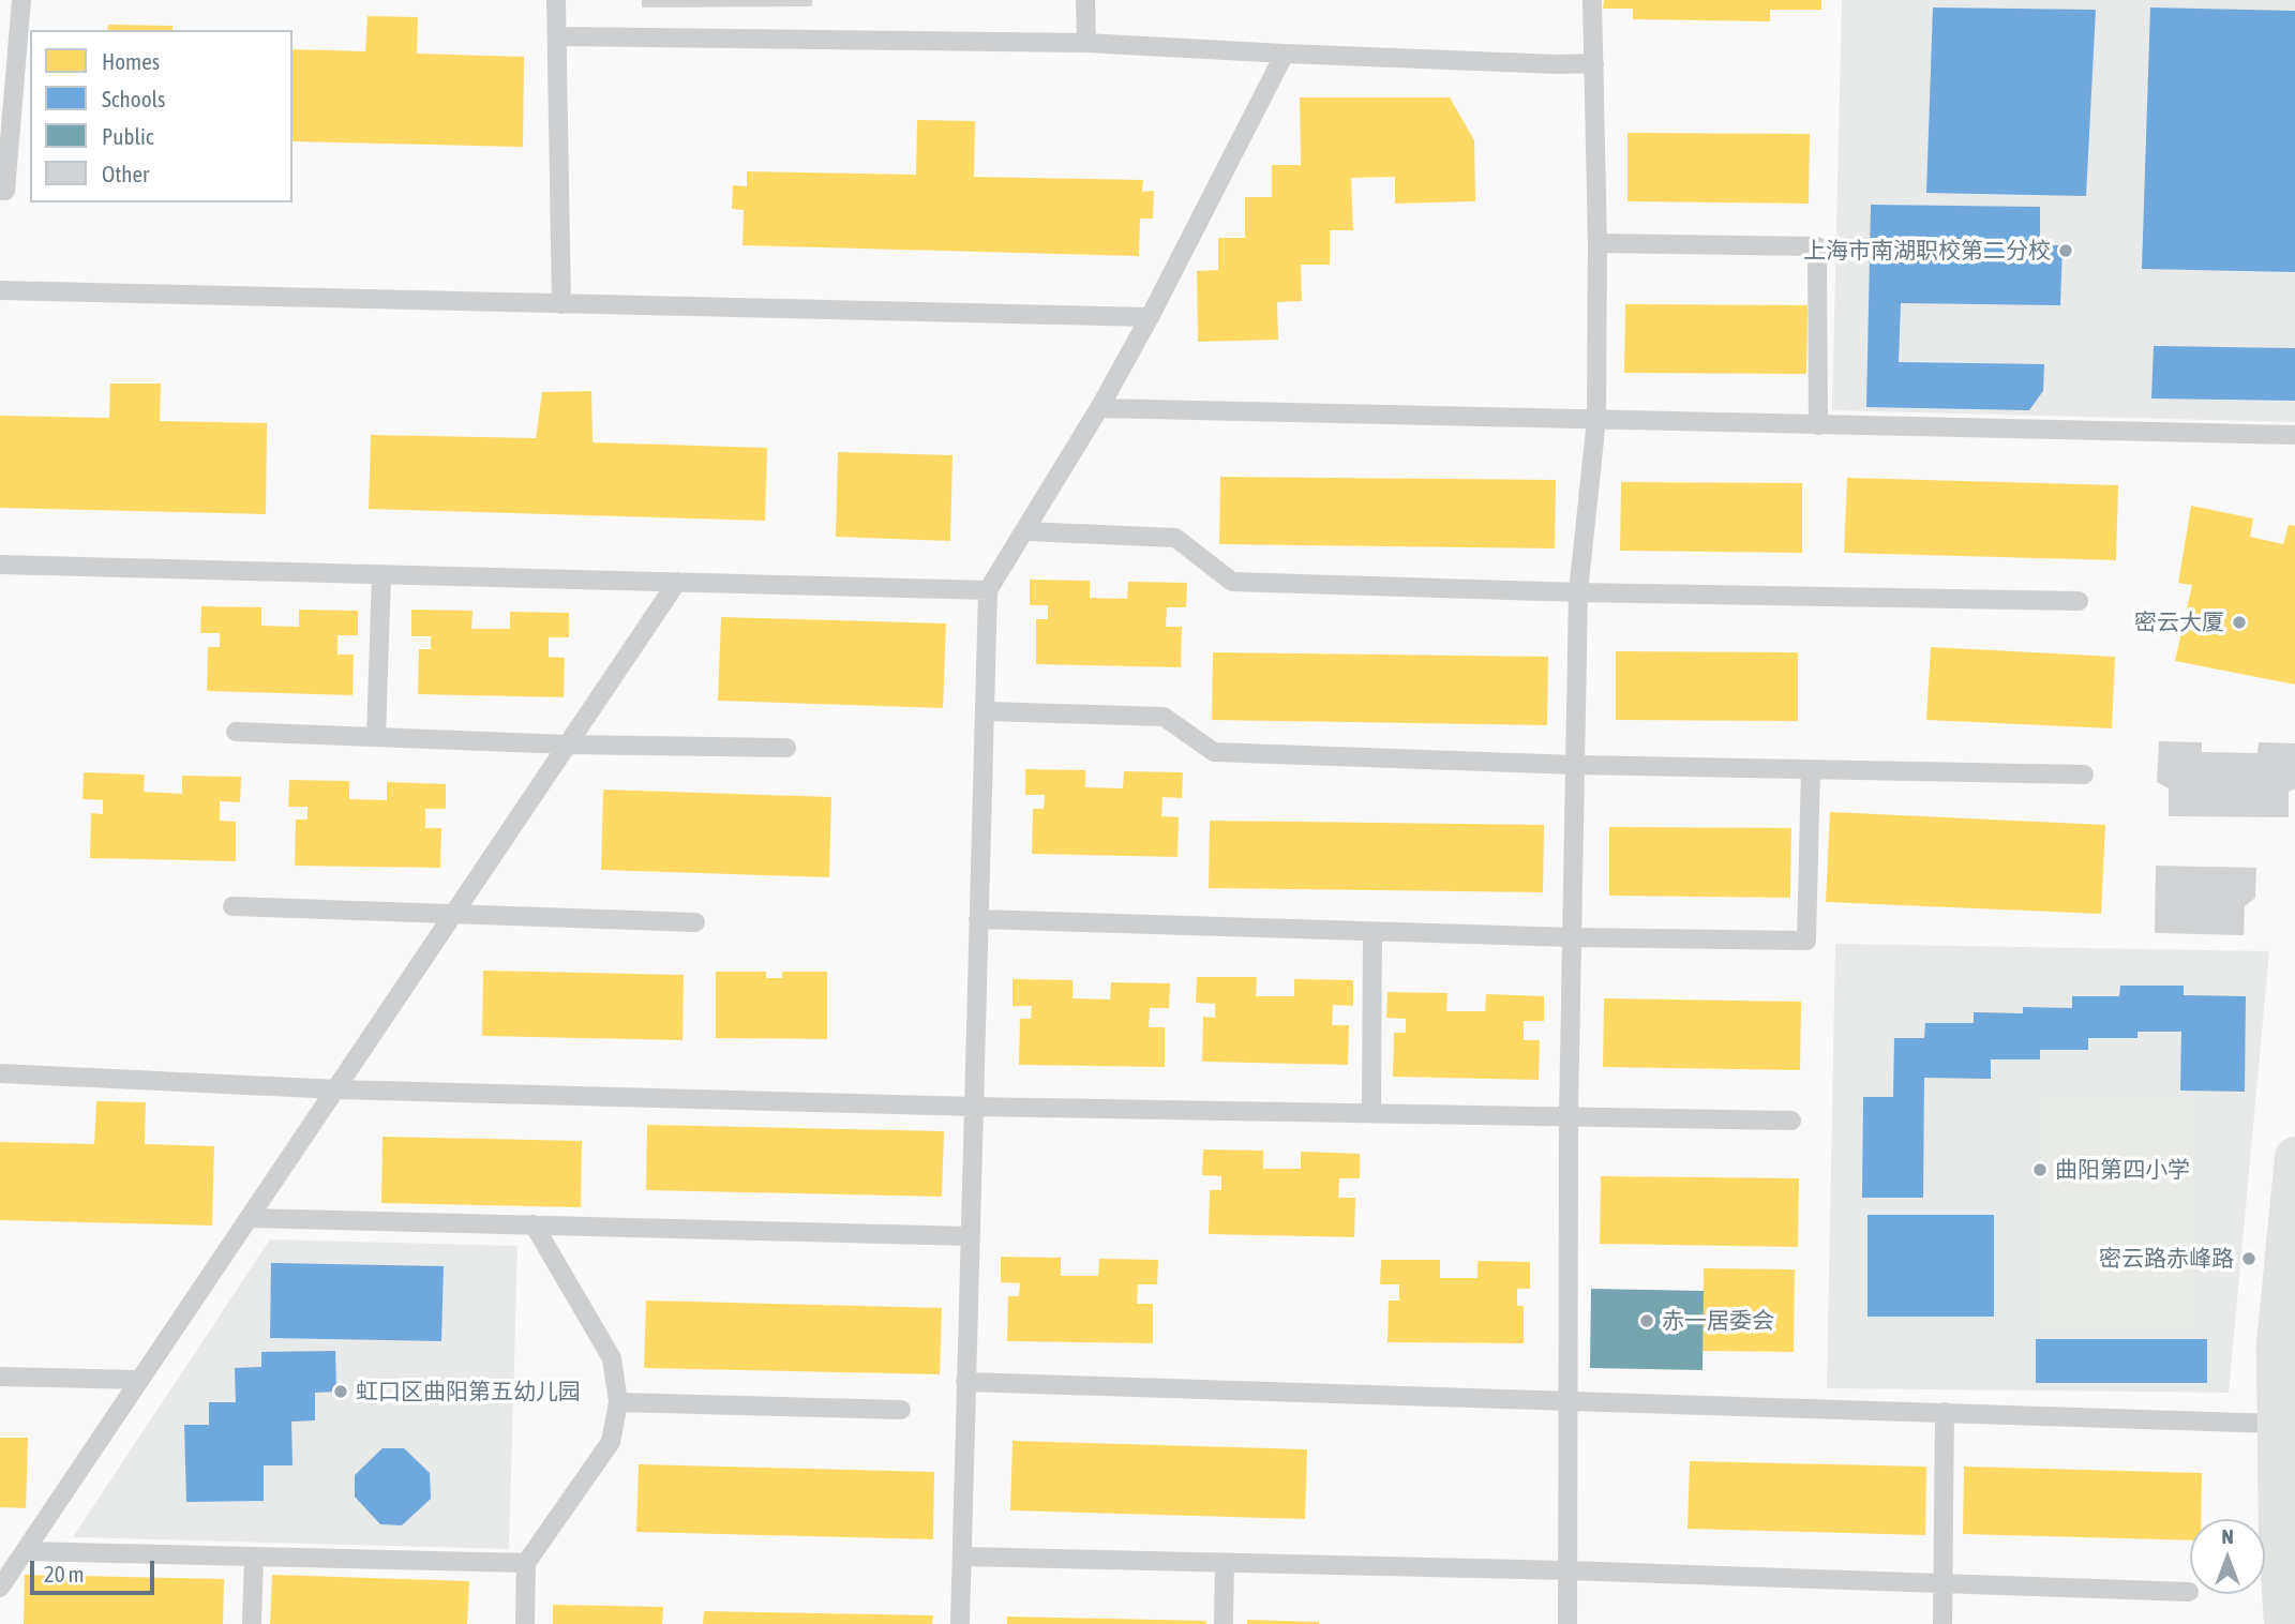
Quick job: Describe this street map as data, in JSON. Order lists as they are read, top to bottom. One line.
{"places":["上海市南湖职校第二分校","密云大厦","曲阳第四小学","密云路赤峰路","赤一居委会","虹口区曲阳第五幼儿园"],"legend":["Homes","Schools","Public","Other"],"scale_bar":"20 m","north":"top"}
